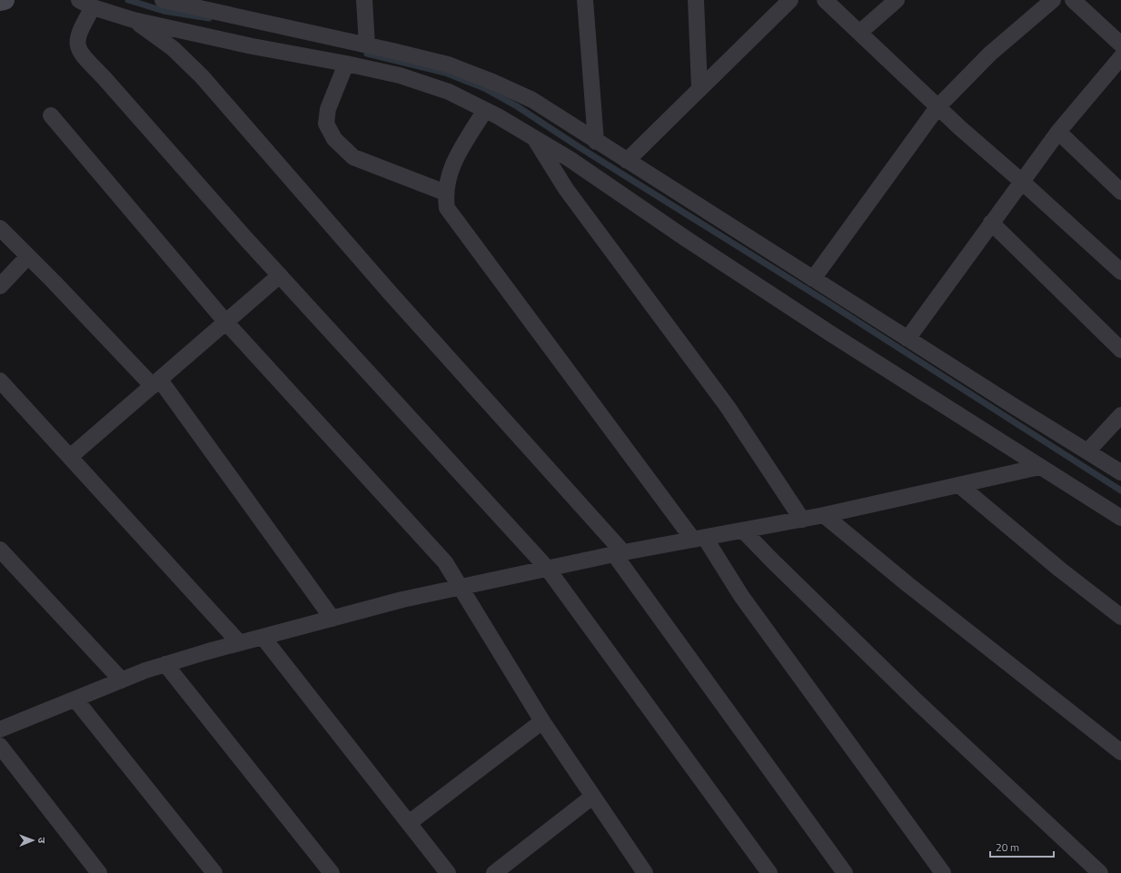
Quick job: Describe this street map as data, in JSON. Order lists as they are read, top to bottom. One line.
{"scale_bar":"20 m","north":"right"}
